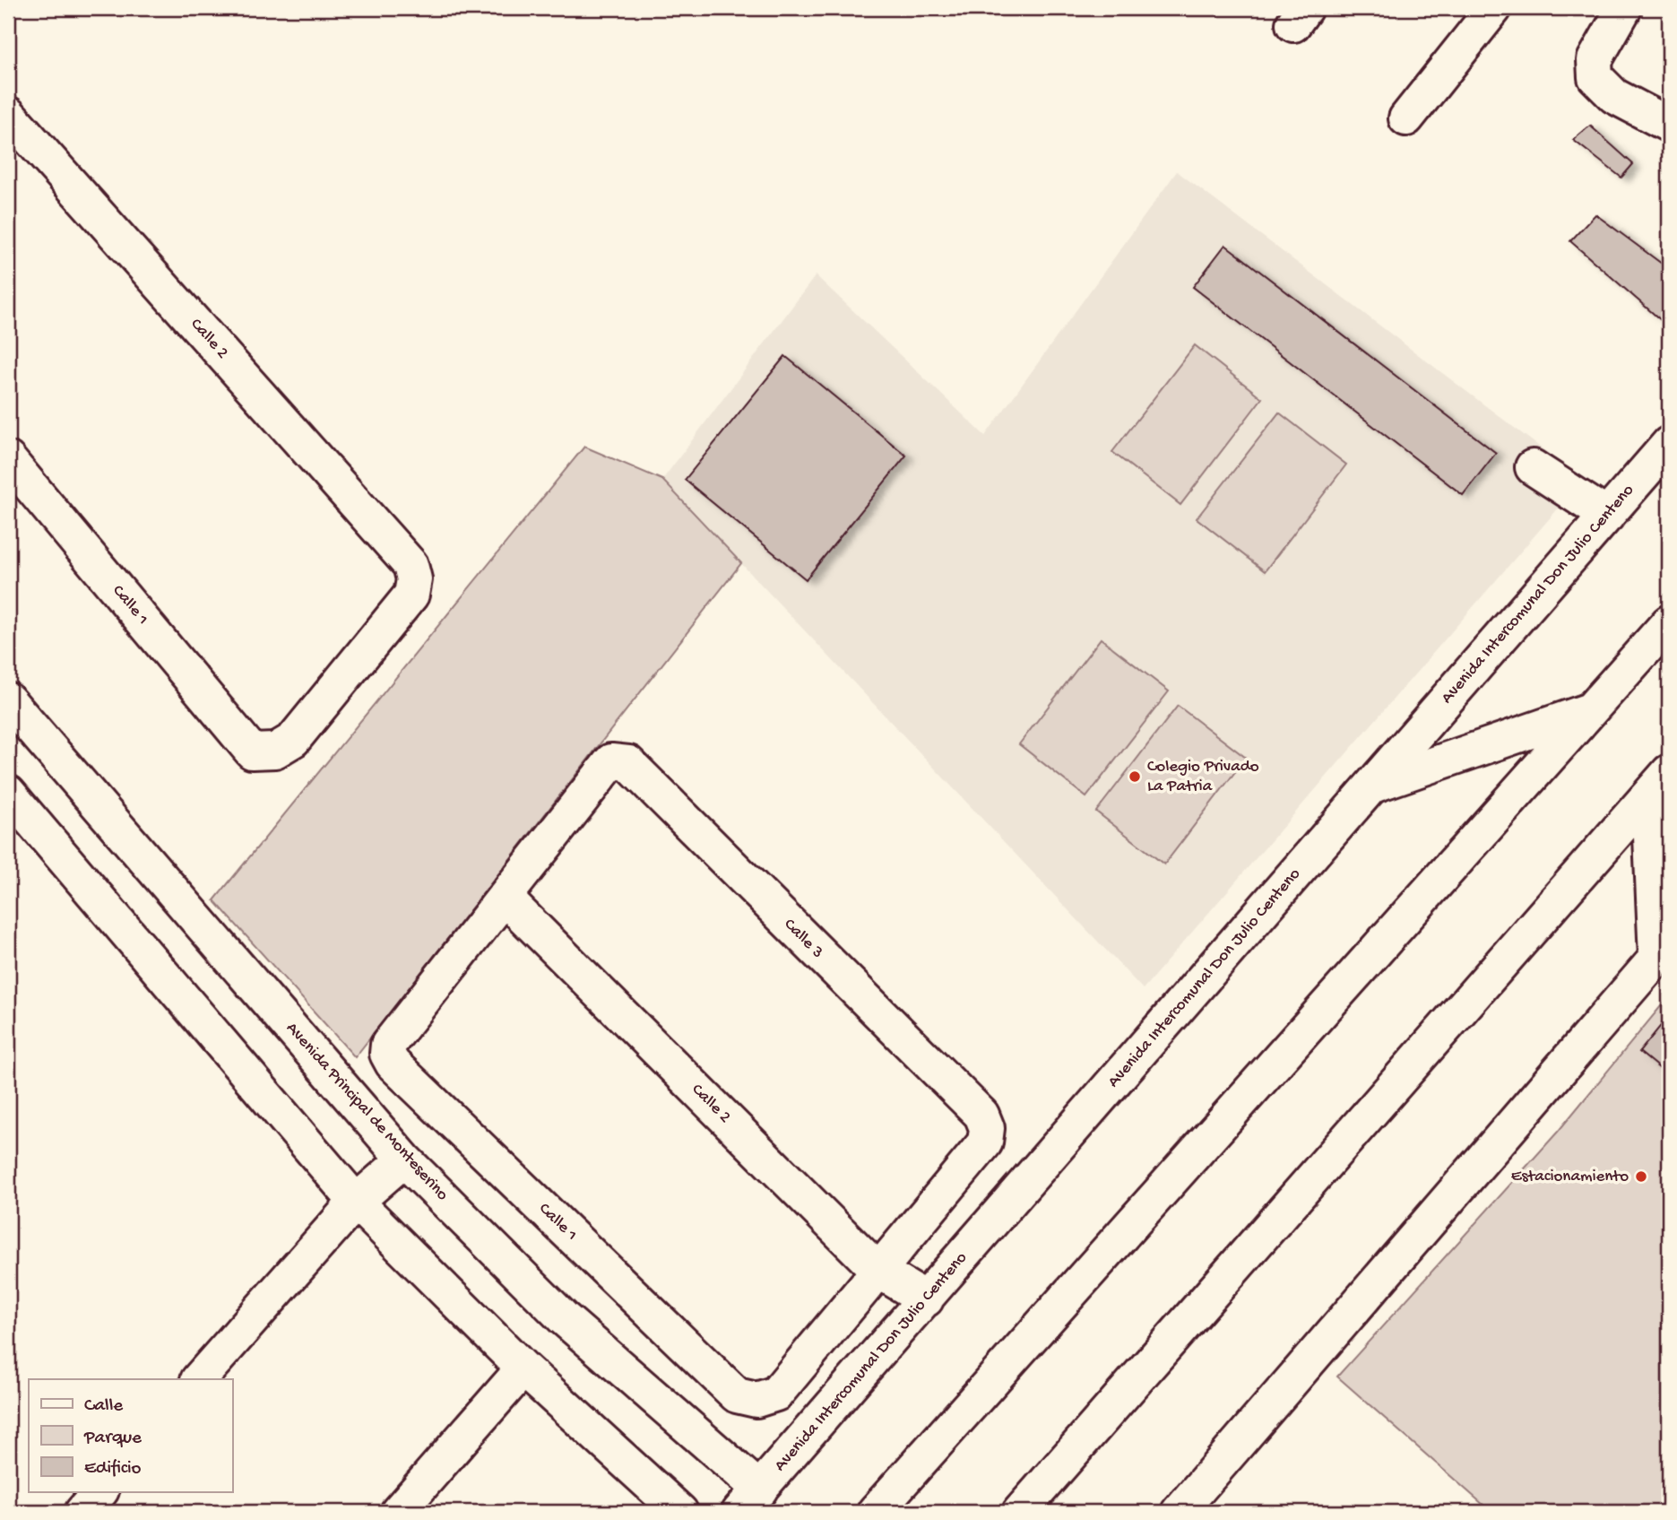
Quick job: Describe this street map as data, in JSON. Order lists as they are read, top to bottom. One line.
{"streets":{"street":["Calle 2","Avenida Intercomunal Don Julio Centeno","Calle 1","Calle 3","Avenida Principal de Monteserino"]},"crossings":[["Calle 2","Avenida Intercomunal Don Julio Centeno"],["Calle 2","Calle 1"],["Calle 2","Calle 3"],["Avenida Intercomunal Don Julio Centeno","Avenida Principal de Monteserino"],["Calle 1","Calle 3"]],"places":["Colegio Privado La Patria","Estacionamiento"],"legend":["Calle","Parque","Edificio"]}
